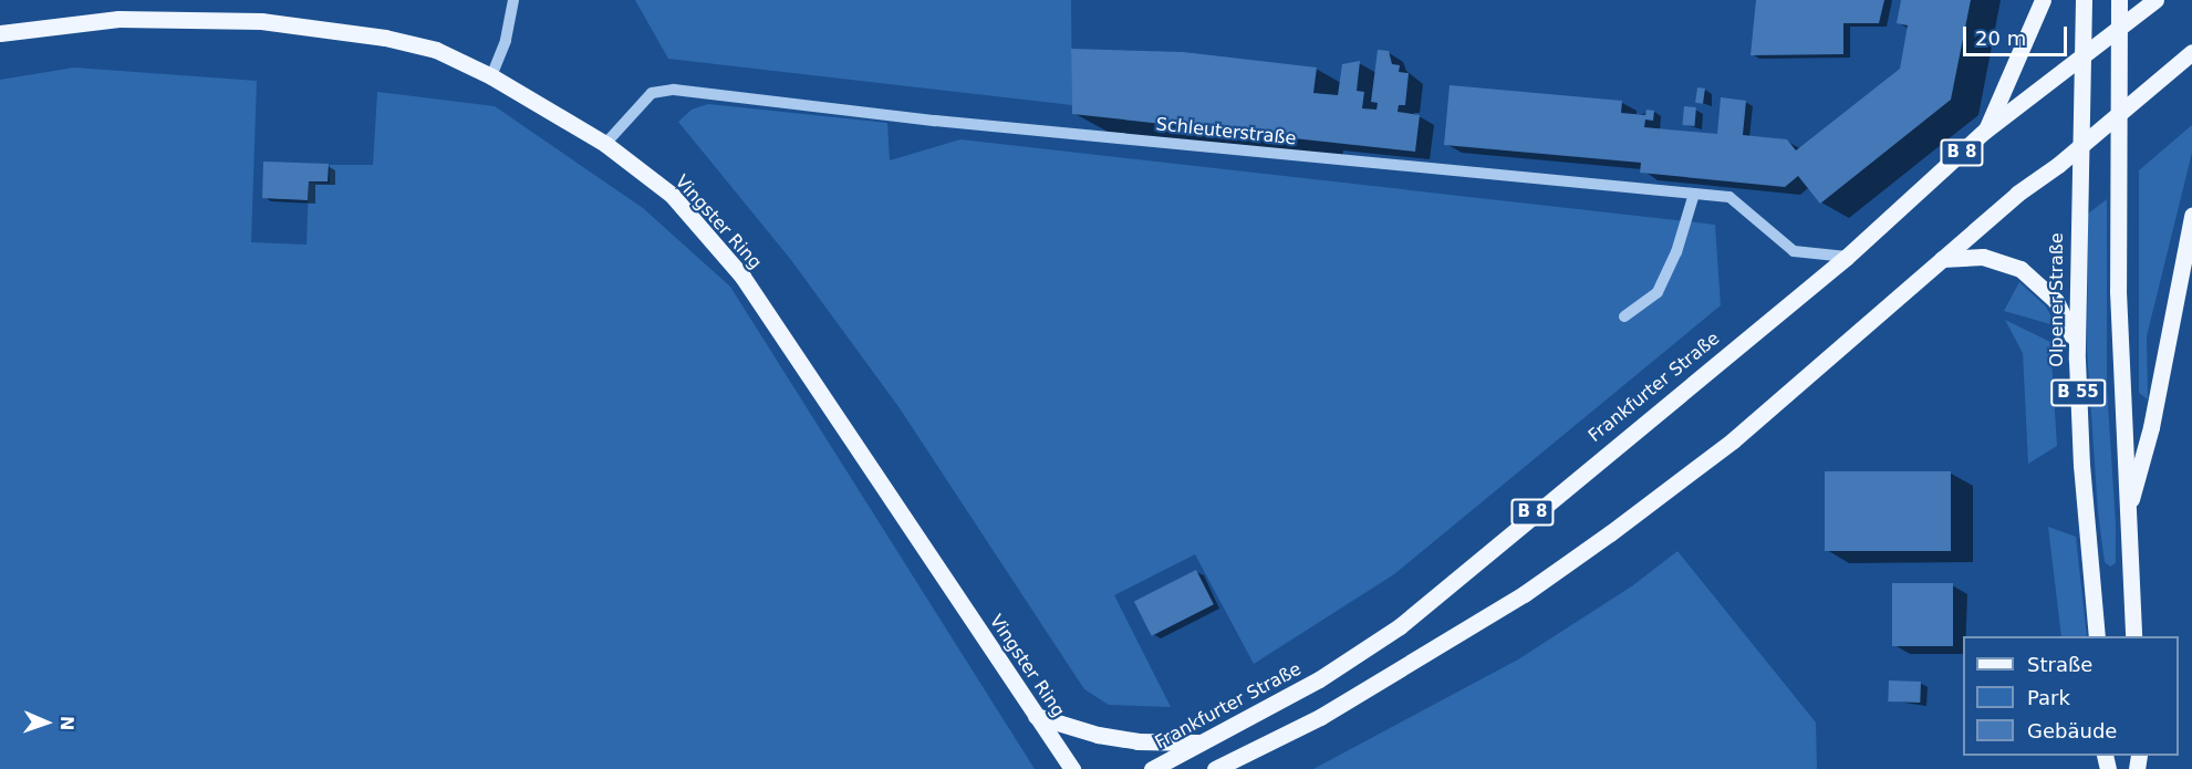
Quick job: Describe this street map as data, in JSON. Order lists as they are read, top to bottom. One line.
{"streets":{"main road":["B 8","Vingster Ring","Olpener Straße","Frankfurter Straße","B 55"],"street":["Schleuterstraße"]},"crossings":[["Schleuterstraße","Vingster Ring"],["Schleuterstraße","Frankfurter Straße"],["Olpener Straße","Frankfurter Straße"],["Frankfurter Straße","B 55"]],"legend":["Straße","Park","Gebäude"],"scale_bar":"20 m","north":"right"}
